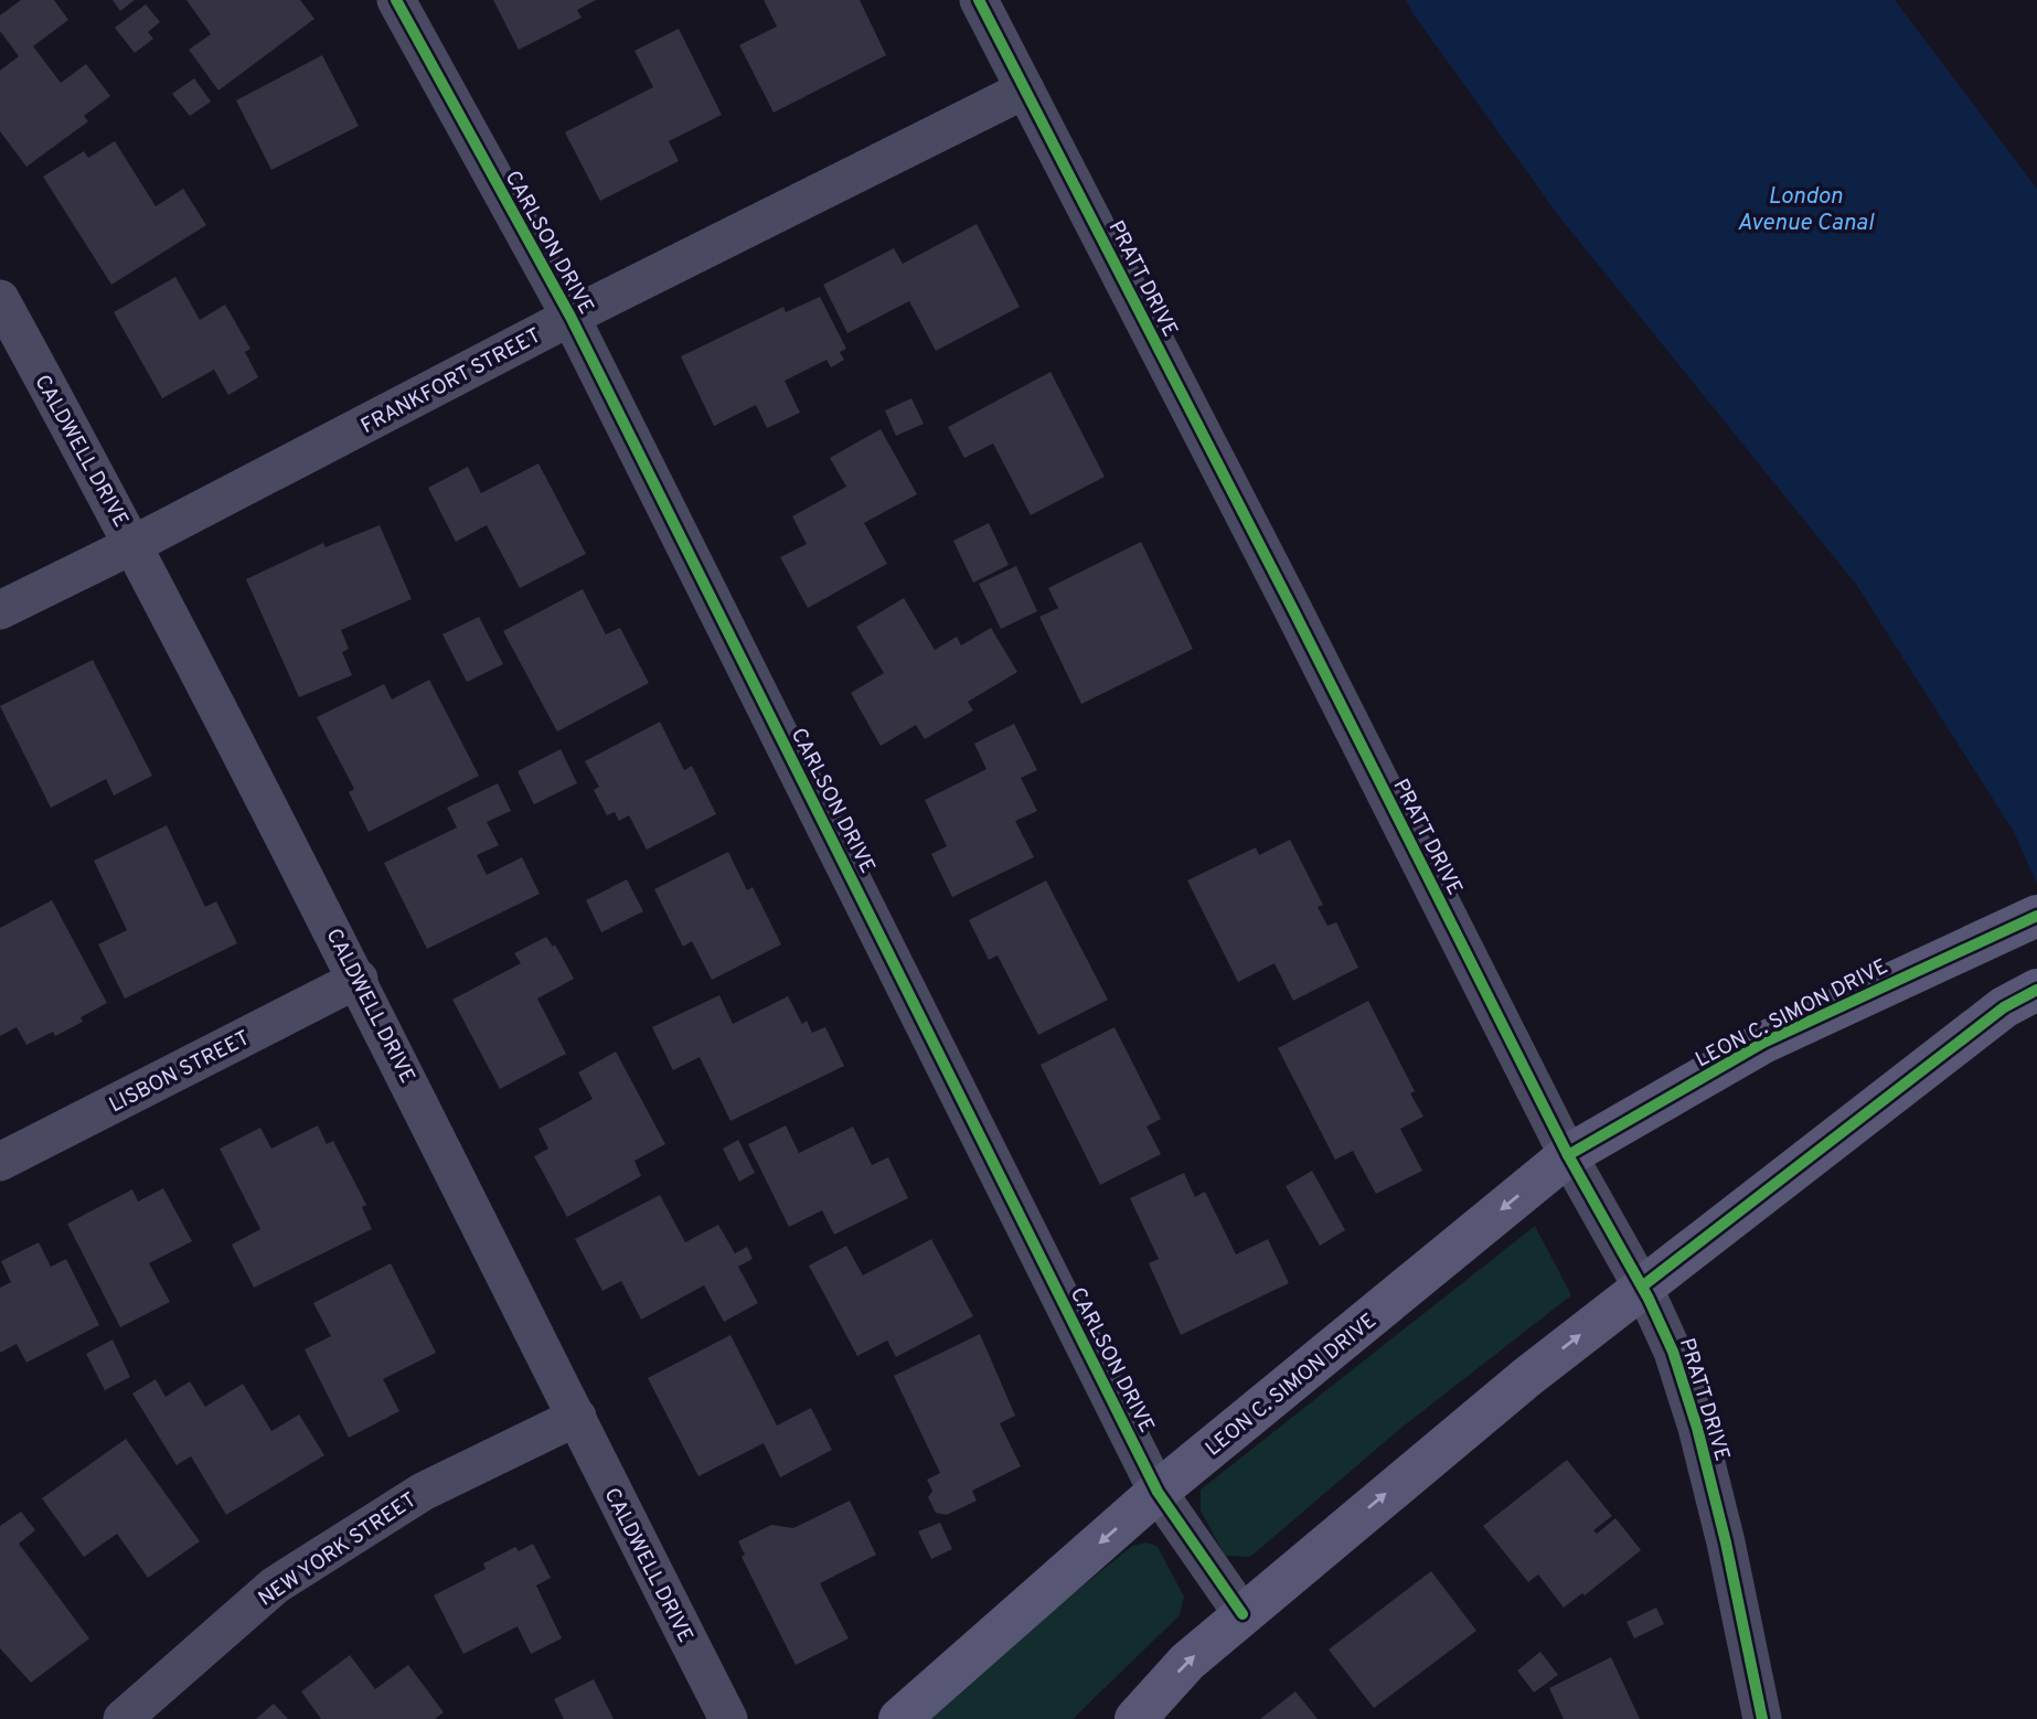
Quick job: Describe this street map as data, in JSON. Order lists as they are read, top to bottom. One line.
{"streets":{"main road":["LEON C. SIMON DRIVE"],"street":["CARLSON DRIVE","PRATT DRIVE","FRANKFORT STREET","CALDWELL DRIVE","LISBON STREET","NEW YORK STREET"]},"crossings":[["CARLSON DRIVE","FRANKFORT STREET"],["CARLSON DRIVE","LEON C. SIMON DRIVE"],["PRATT DRIVE","FRANKFORT STREET"],["PRATT DRIVE","LEON C. SIMON DRIVE"],["FRANKFORT STREET","CALDWELL DRIVE"],["CALDWELL DRIVE","LISBON STREET"],["CALDWELL DRIVE","NEW YORK STREET"]],"water":["London Avenue Canal"]}
